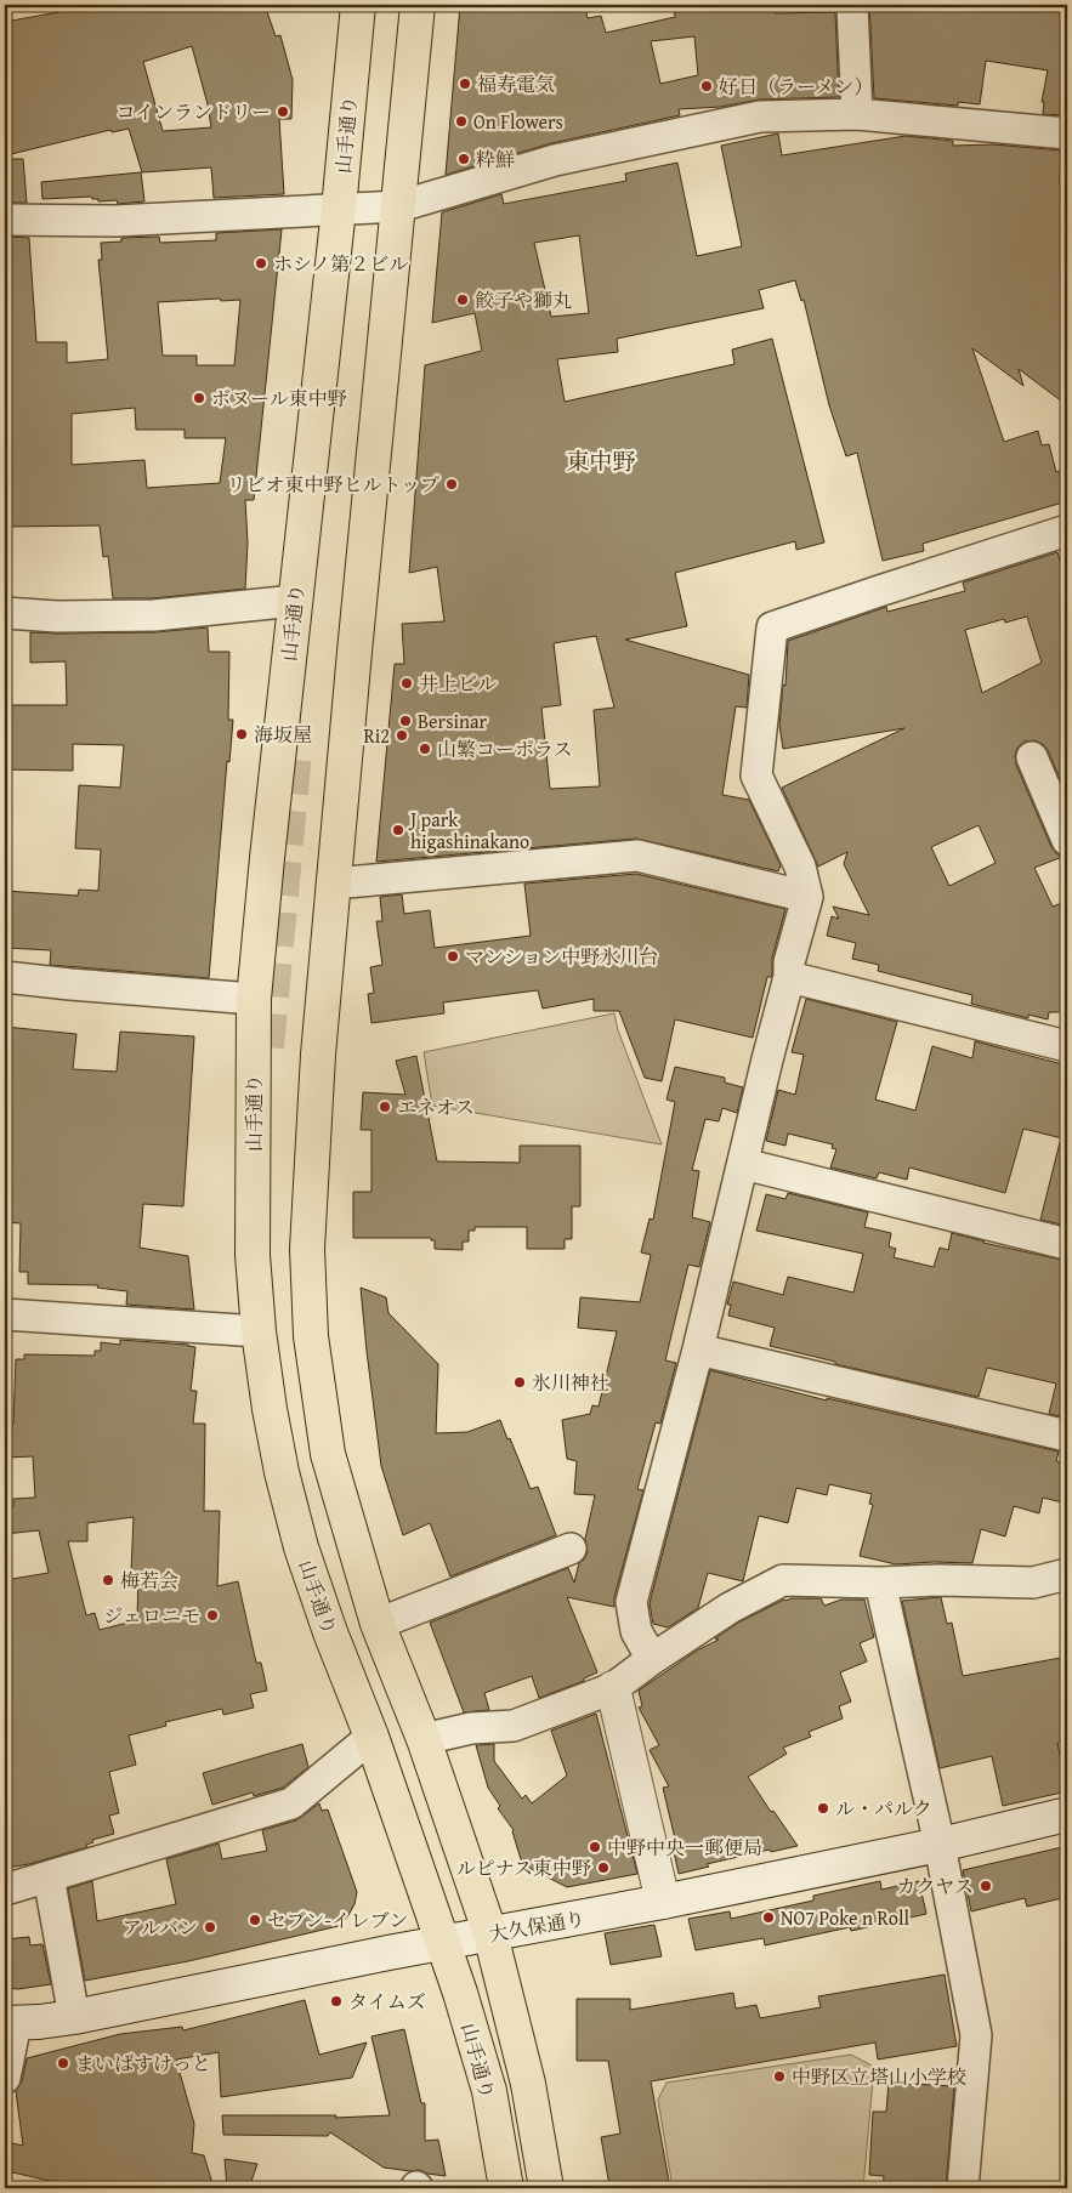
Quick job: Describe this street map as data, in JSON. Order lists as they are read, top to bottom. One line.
{"streets":{"main road":["山手通り","大久保通り"]},"crossings":[["山手通り","大久保通り"]],"districts":["東中野"],"places":["福寿電気","好日（ラーメン）","コインランドリー","On Flowers","粋鮮","ホシノ第２ビル","餃子や獅丸","ボヌール東中野","リビオ東中野ヒルトップ","井上ビル","Bersinar","海坂屋","Ri2","山繁コーポラス","J park higashinakano","マンション中野氷川台","エネオス","氷川神社","梅若会","ジェロニモ","ル・パルク","中野中央一郵便局","ルピナス東中野","カクヤス","NO7 Poke n Roll","セブン-イレブン","アルバン","タイムズ","まいばすけっと","中野区立塔山小学校"]}
